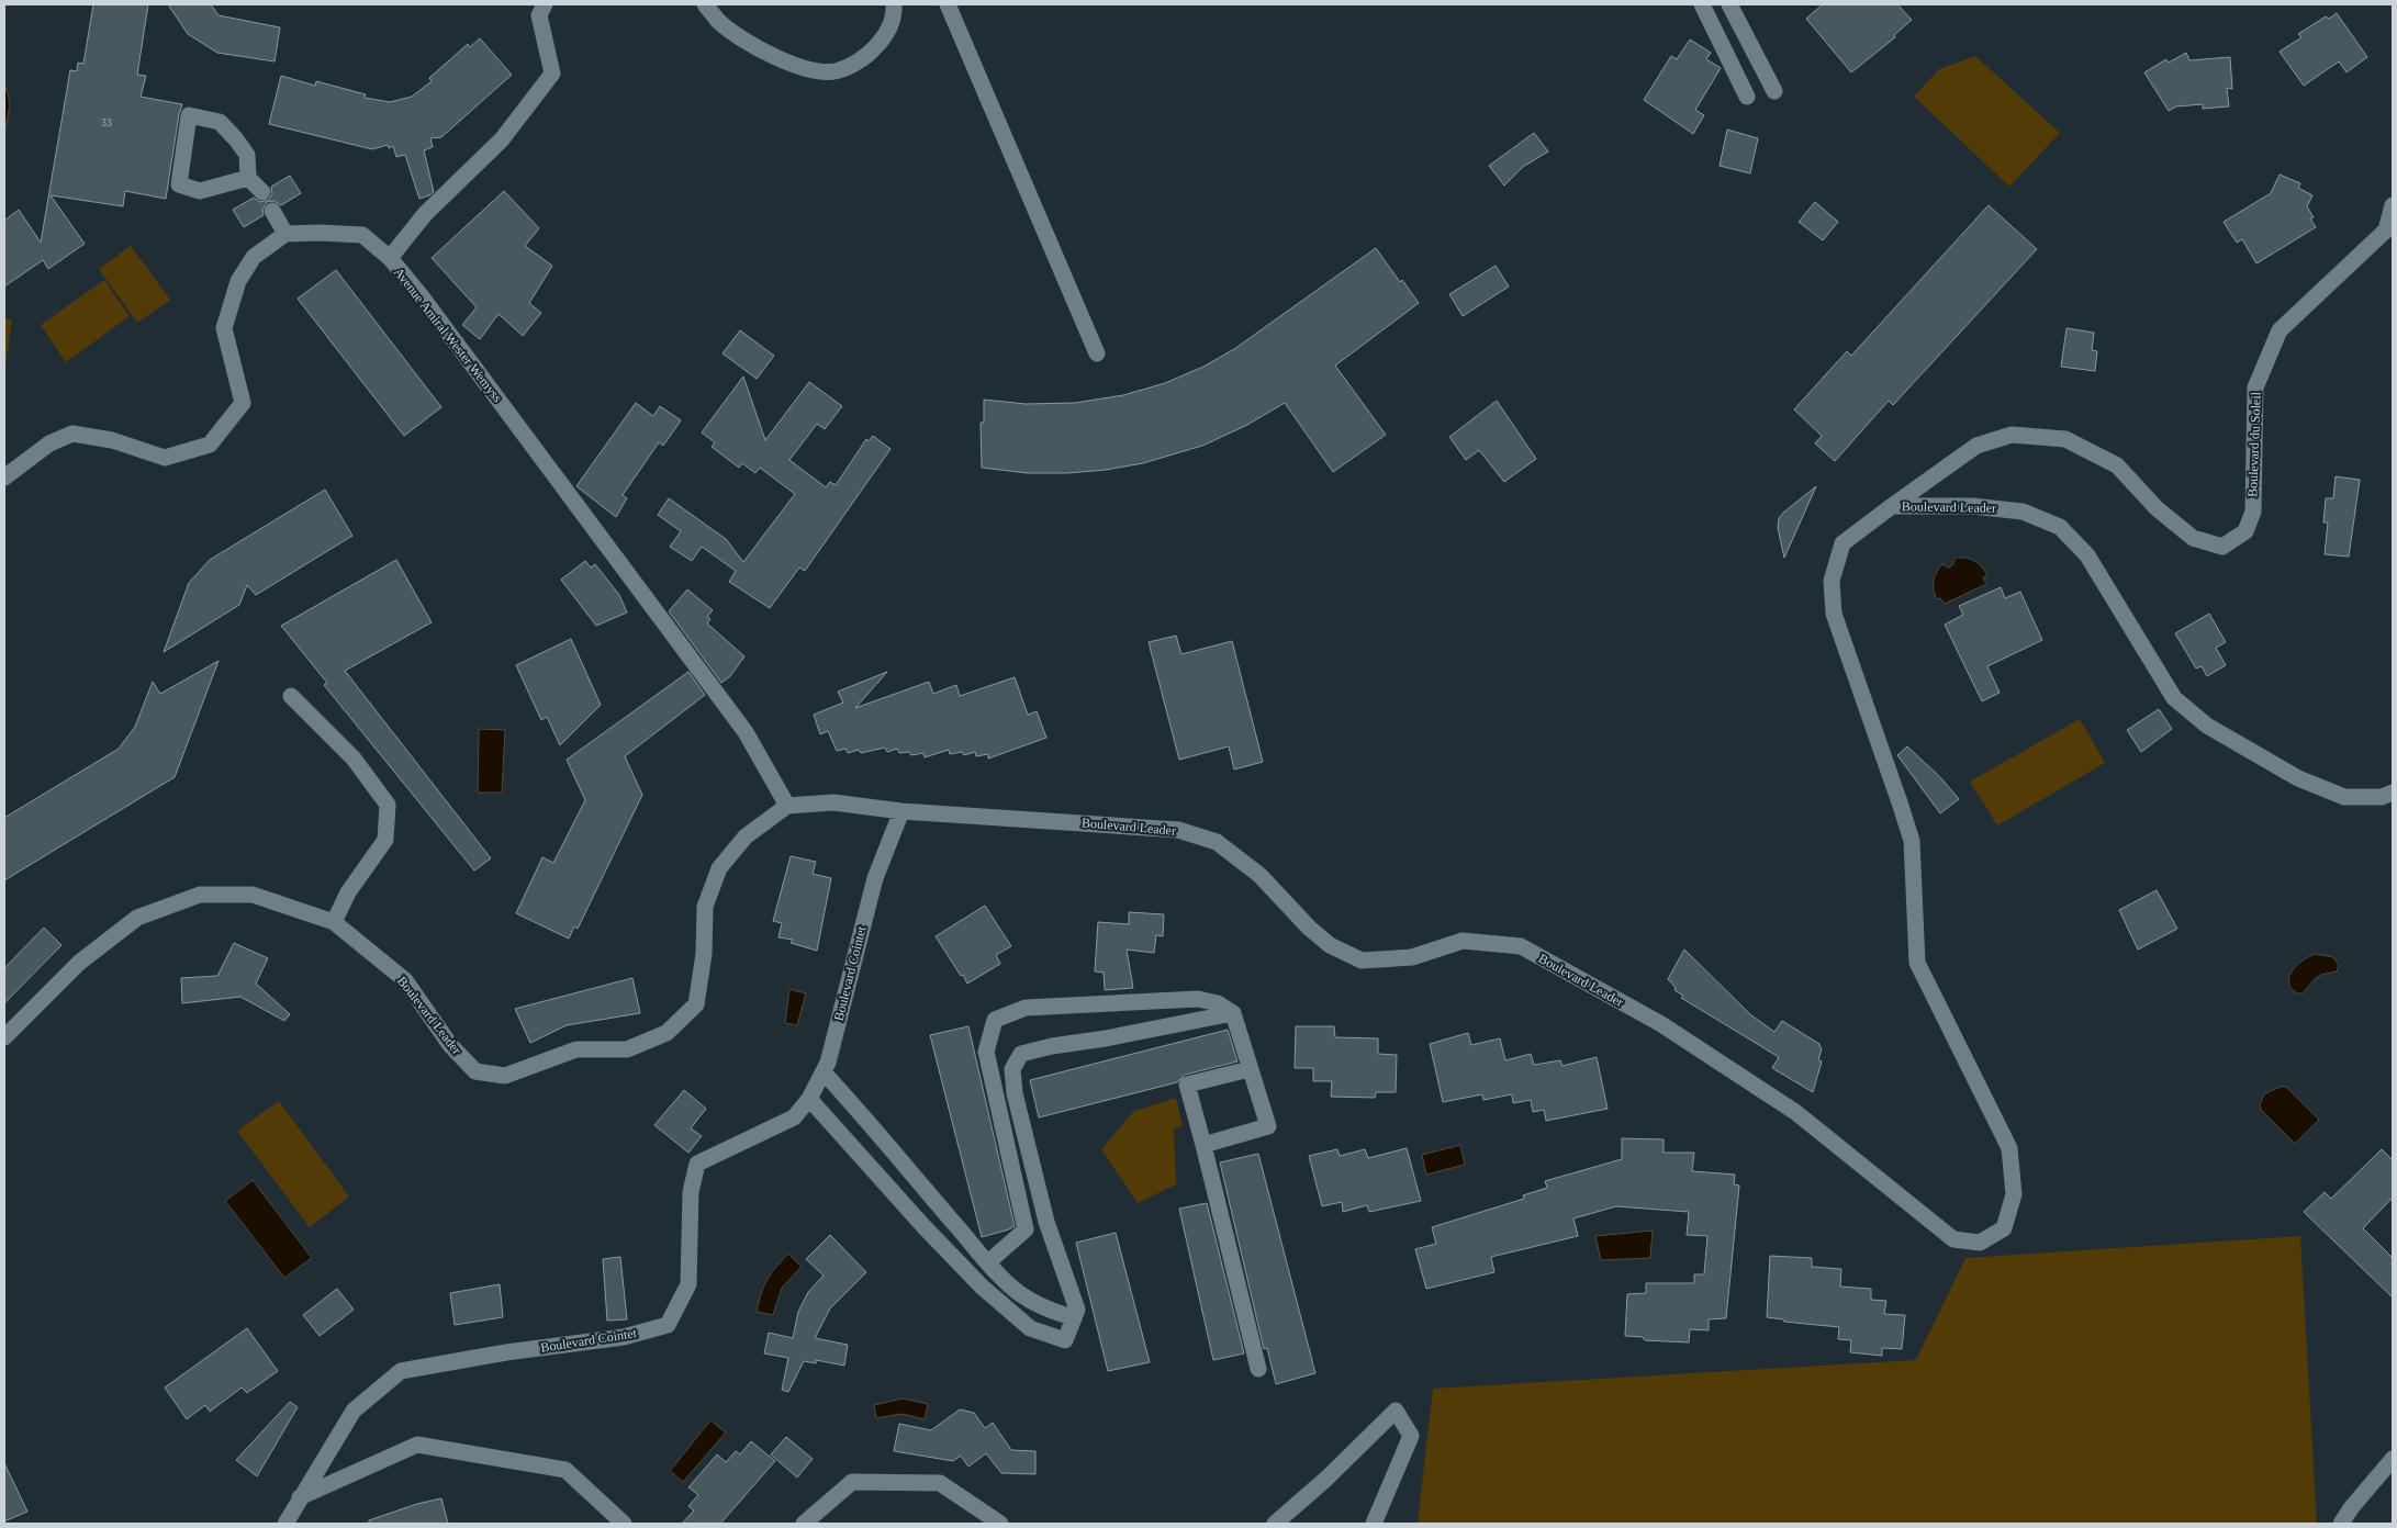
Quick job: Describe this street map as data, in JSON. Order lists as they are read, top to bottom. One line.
{"streets":{"street":["Avenue Amiral Wester Wemyss","Boulevard du Soleil","Boulevard Leader","Boulevard Cointet"]},"crossings":[["Avenue Amiral Wester Wemyss","Boulevard Leader"],["Boulevard du Soleil","Boulevard Leader"],["Boulevard Leader","Boulevard Cointet"]],"house_numbers":["33"]}
